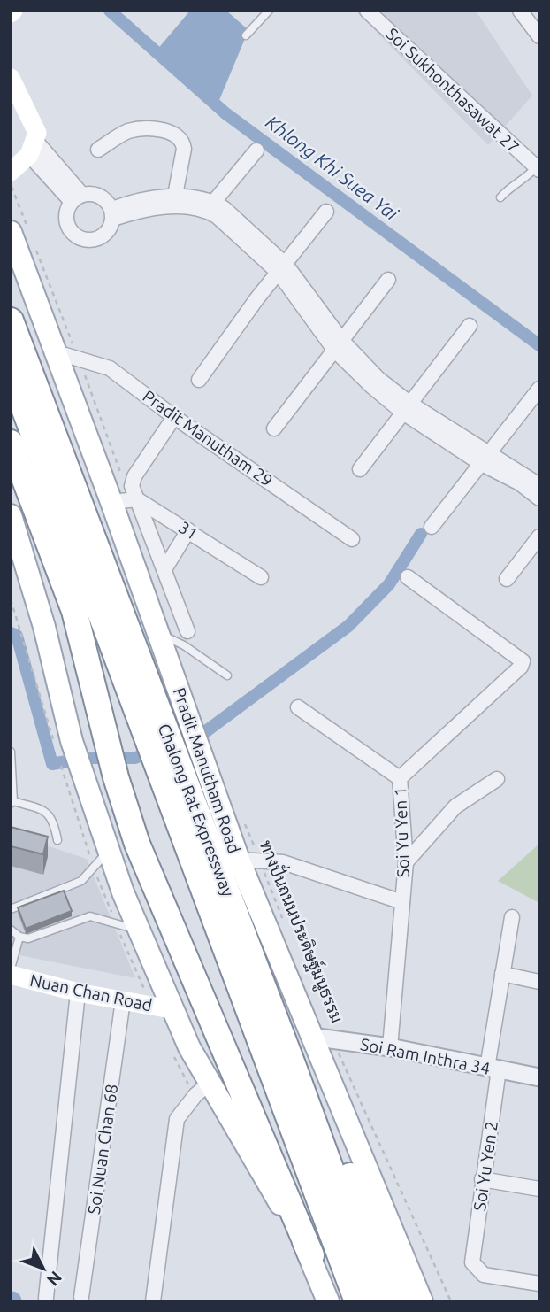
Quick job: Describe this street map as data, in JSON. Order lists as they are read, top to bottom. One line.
{"streets":{"highway":["Chalong Rat Expressway"],"main road":["Pradit Manutham Road","Nuan Chan Road"],"street":["Soi Sukhonthasawat 27","Pradit Manutham 29","31","Soi Yu Yen 1","Soi Ram Inthra 34","Soi Nuan Chan 68","Soi Yu Yen 2"],"path":["ทางปั่นถนนประดิษฐ์มนูธรรม"]},"crossings":[["Pradit Manutham 29","Pradit Manutham Road"],["Pradit Manutham Road","ทางปั่นถนนประดิษฐ์มนูธรรม"],["Pradit Manutham Road","Soi Ram Inthra 34"],["Soi Yu Yen 1","Soi Ram Inthra 34"],["ทางปั่นถนนประดิษฐ์มนูธรรม","Soi Ram Inthra 34"],["Nuan Chan Road","Soi Nuan Chan 68"],["Soi Ram Inthra 34","Soi Yu Yen 2"]],"water":["Khlong Khi Suea Yai"],"north":"bottom right"}
